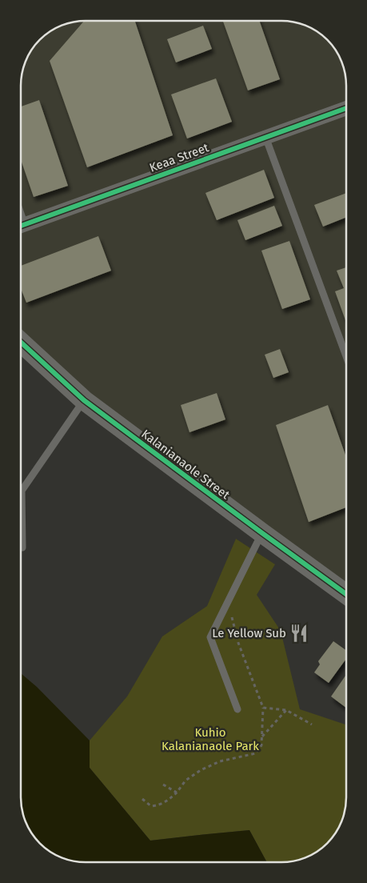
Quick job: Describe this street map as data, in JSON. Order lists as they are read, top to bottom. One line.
{"streets":{"main road":["Kalanianaole Street"],"street":["Keaa Street"]},"parks":["Kuhio Kalanianaole Park"],"places":{"restaurant":["Le Yellow Sub"]}}
